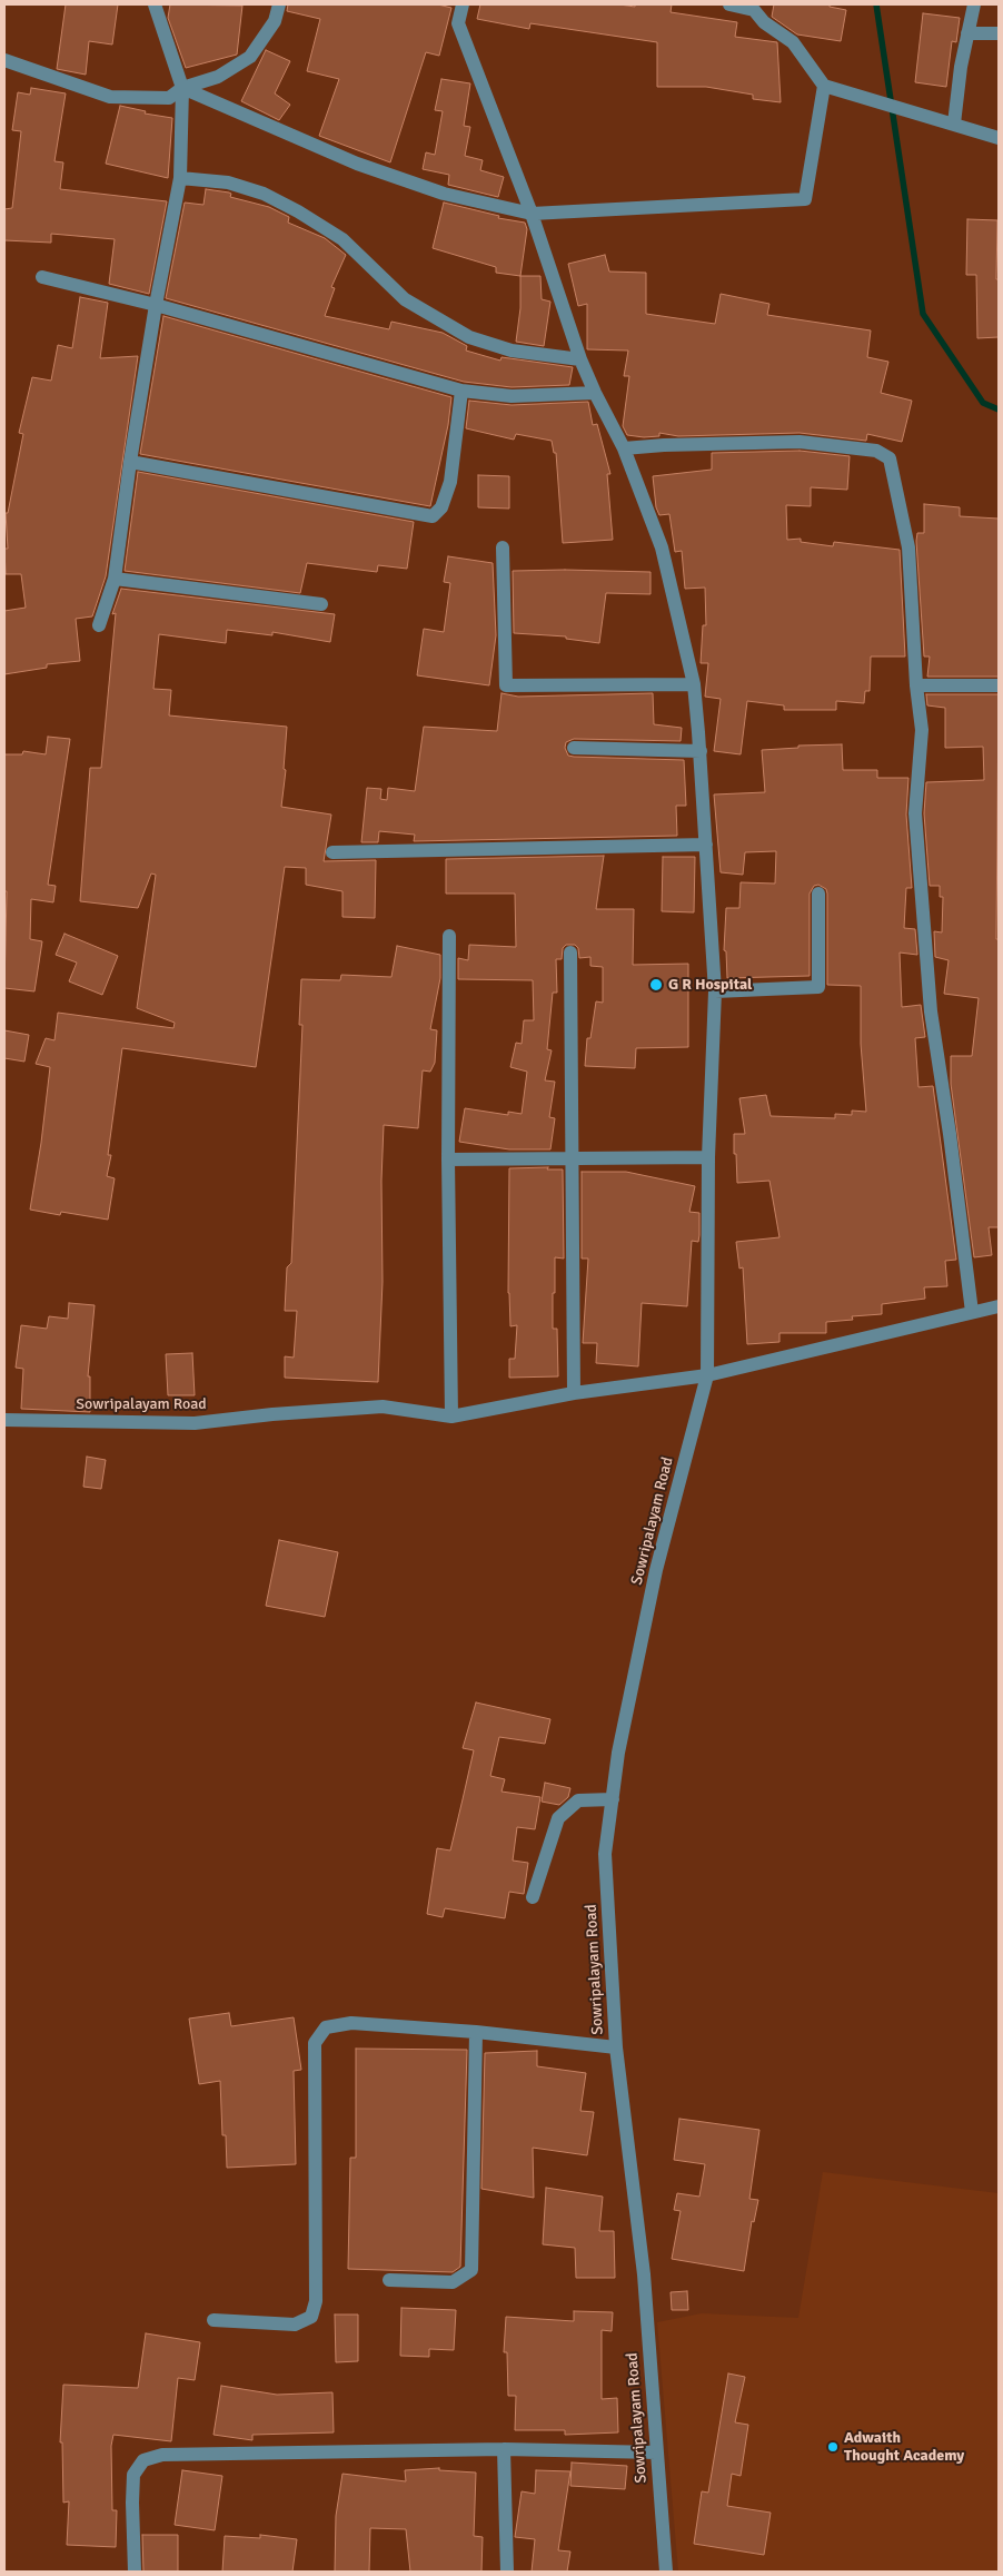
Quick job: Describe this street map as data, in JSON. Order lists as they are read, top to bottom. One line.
{"streets":{"street":["Sowripalayam Road"]},"places":["G R Hospital","Adwaith Thought Academy"]}
